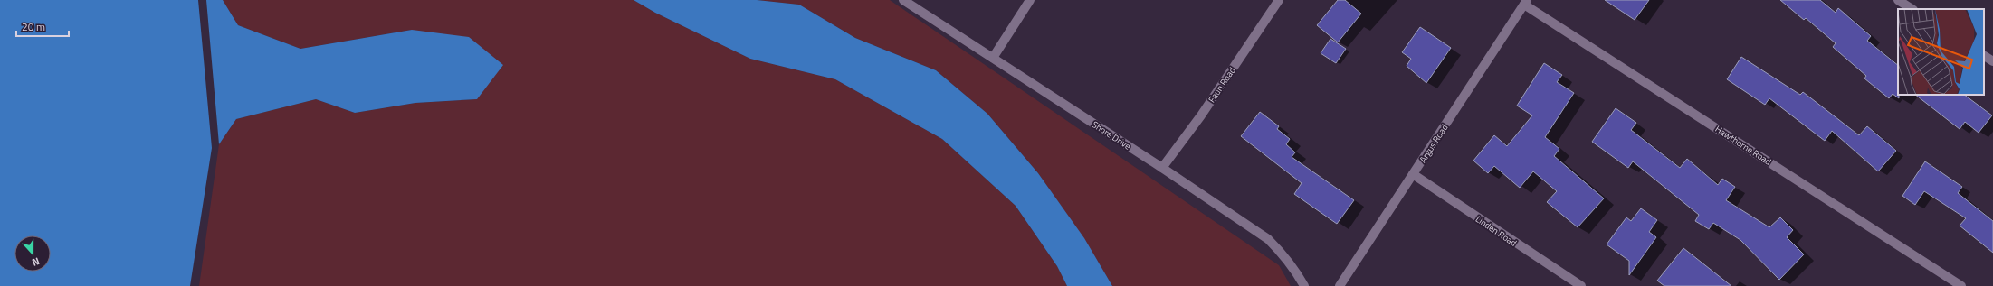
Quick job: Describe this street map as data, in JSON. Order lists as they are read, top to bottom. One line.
{"streets":{"street":["Faun Road","Shore Drive","Argus Road","Hawthorne Road","Linden Road"]},"crossings":[["Faun Road","Shore Drive"],["Argus Road","Hawthorne Road"],["Argus Road","Linden Road"]],"scale_bar":"20 m","north":"bottom"}
